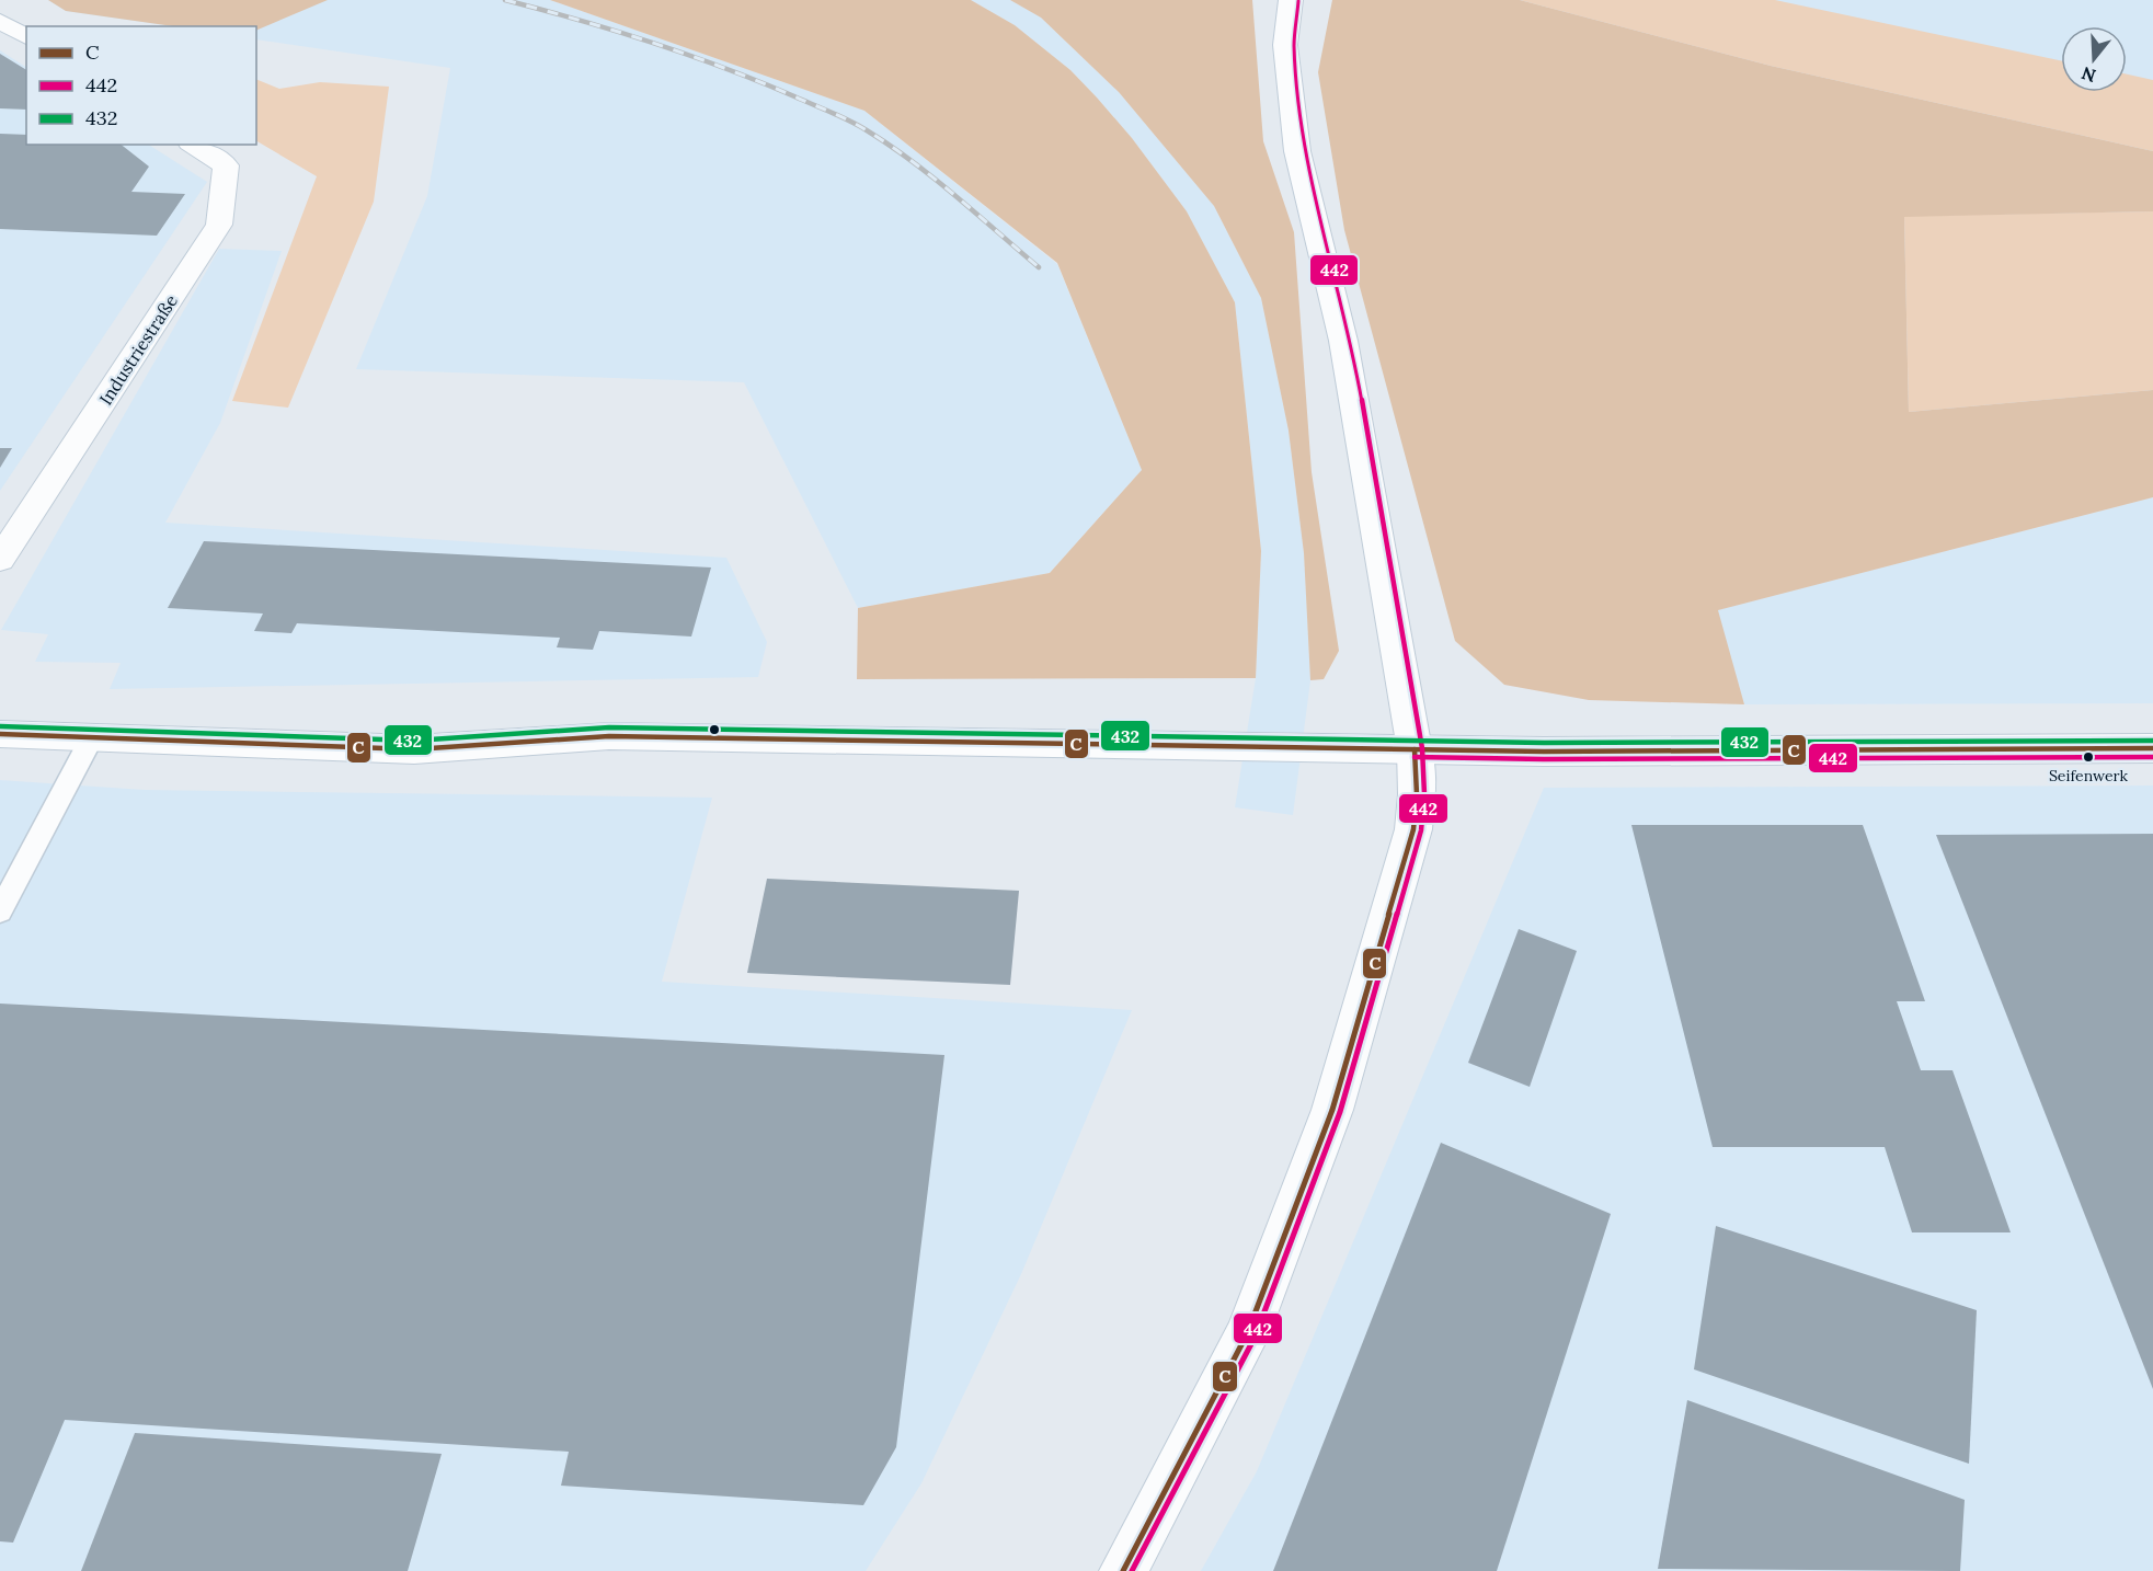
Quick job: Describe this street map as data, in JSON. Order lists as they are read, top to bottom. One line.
{"streets":{"street":["Industriestraße"]},"places":["Seifenwerk"],"lines":["transit line 442","transit line 432","transit line C"],"legend":["C","442","432"],"north":"bottom"}
